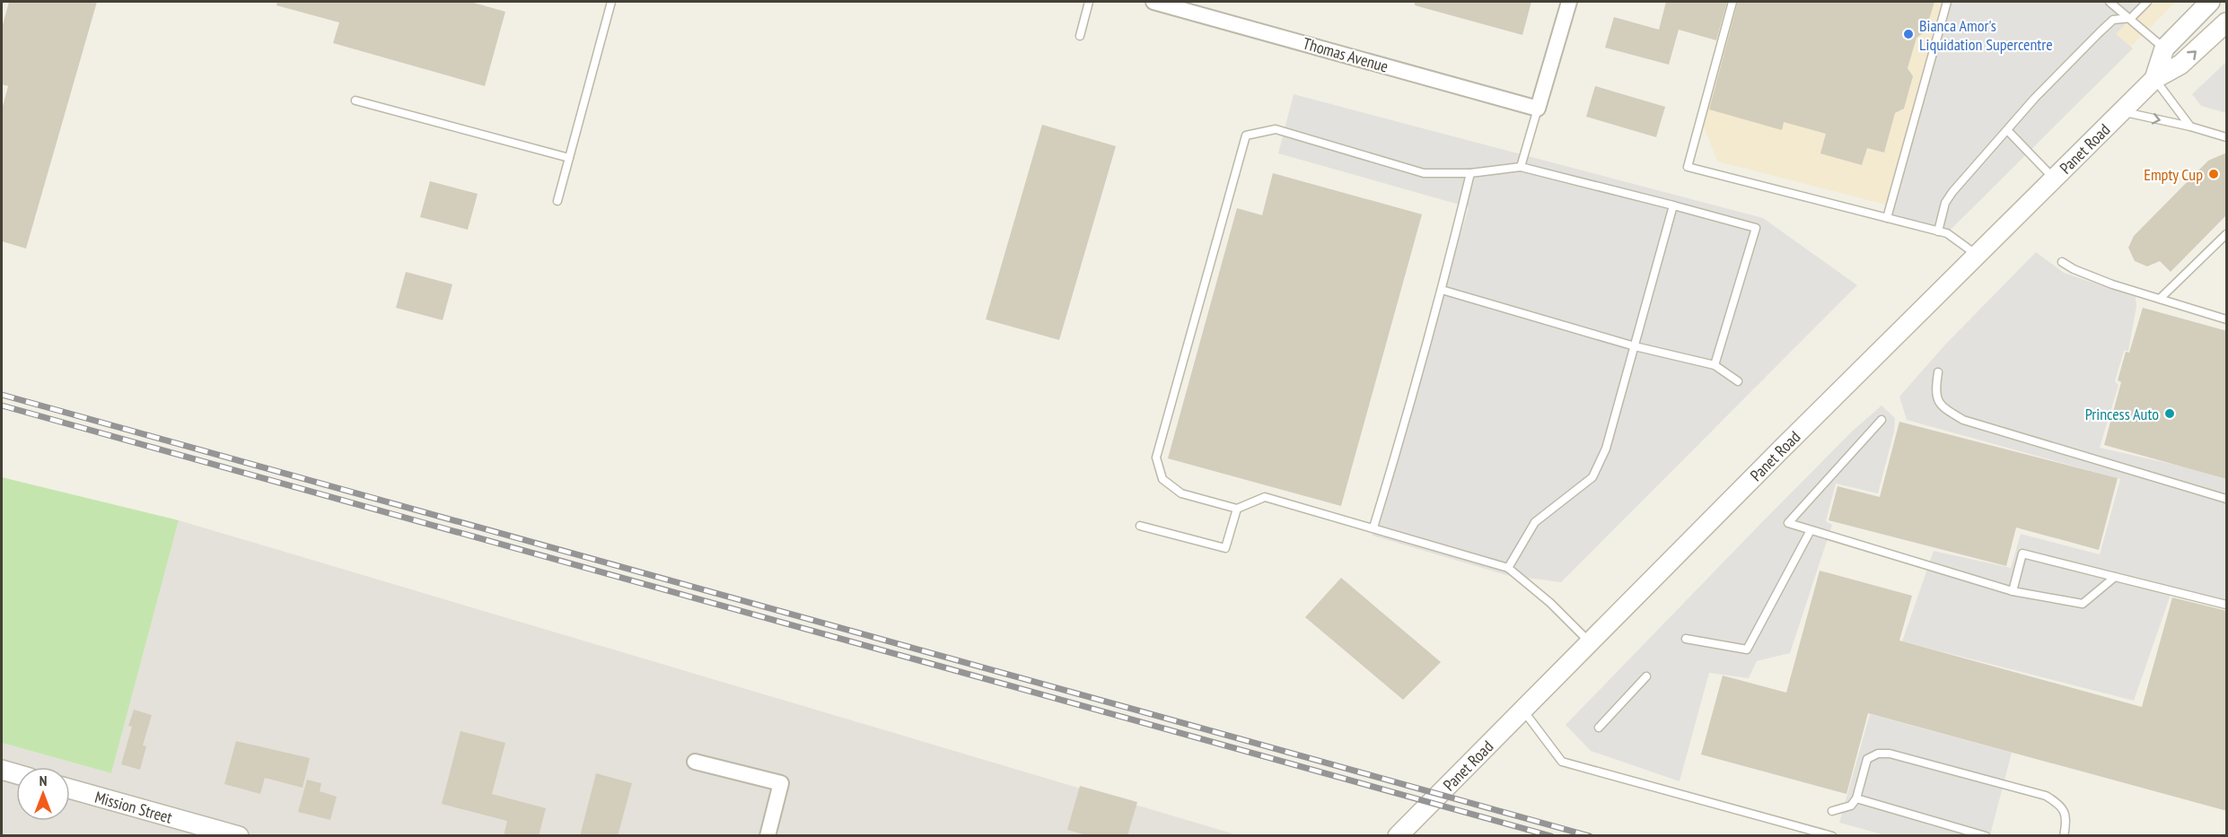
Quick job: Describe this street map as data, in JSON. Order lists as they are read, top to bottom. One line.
{"streets":{"street":["Thomas Avenue","Panet Road","Mission Street"]},"places":["Bianca Amor's Liquidation Supercentre","Empty Cup","Princess Auto"],"north":"top"}
